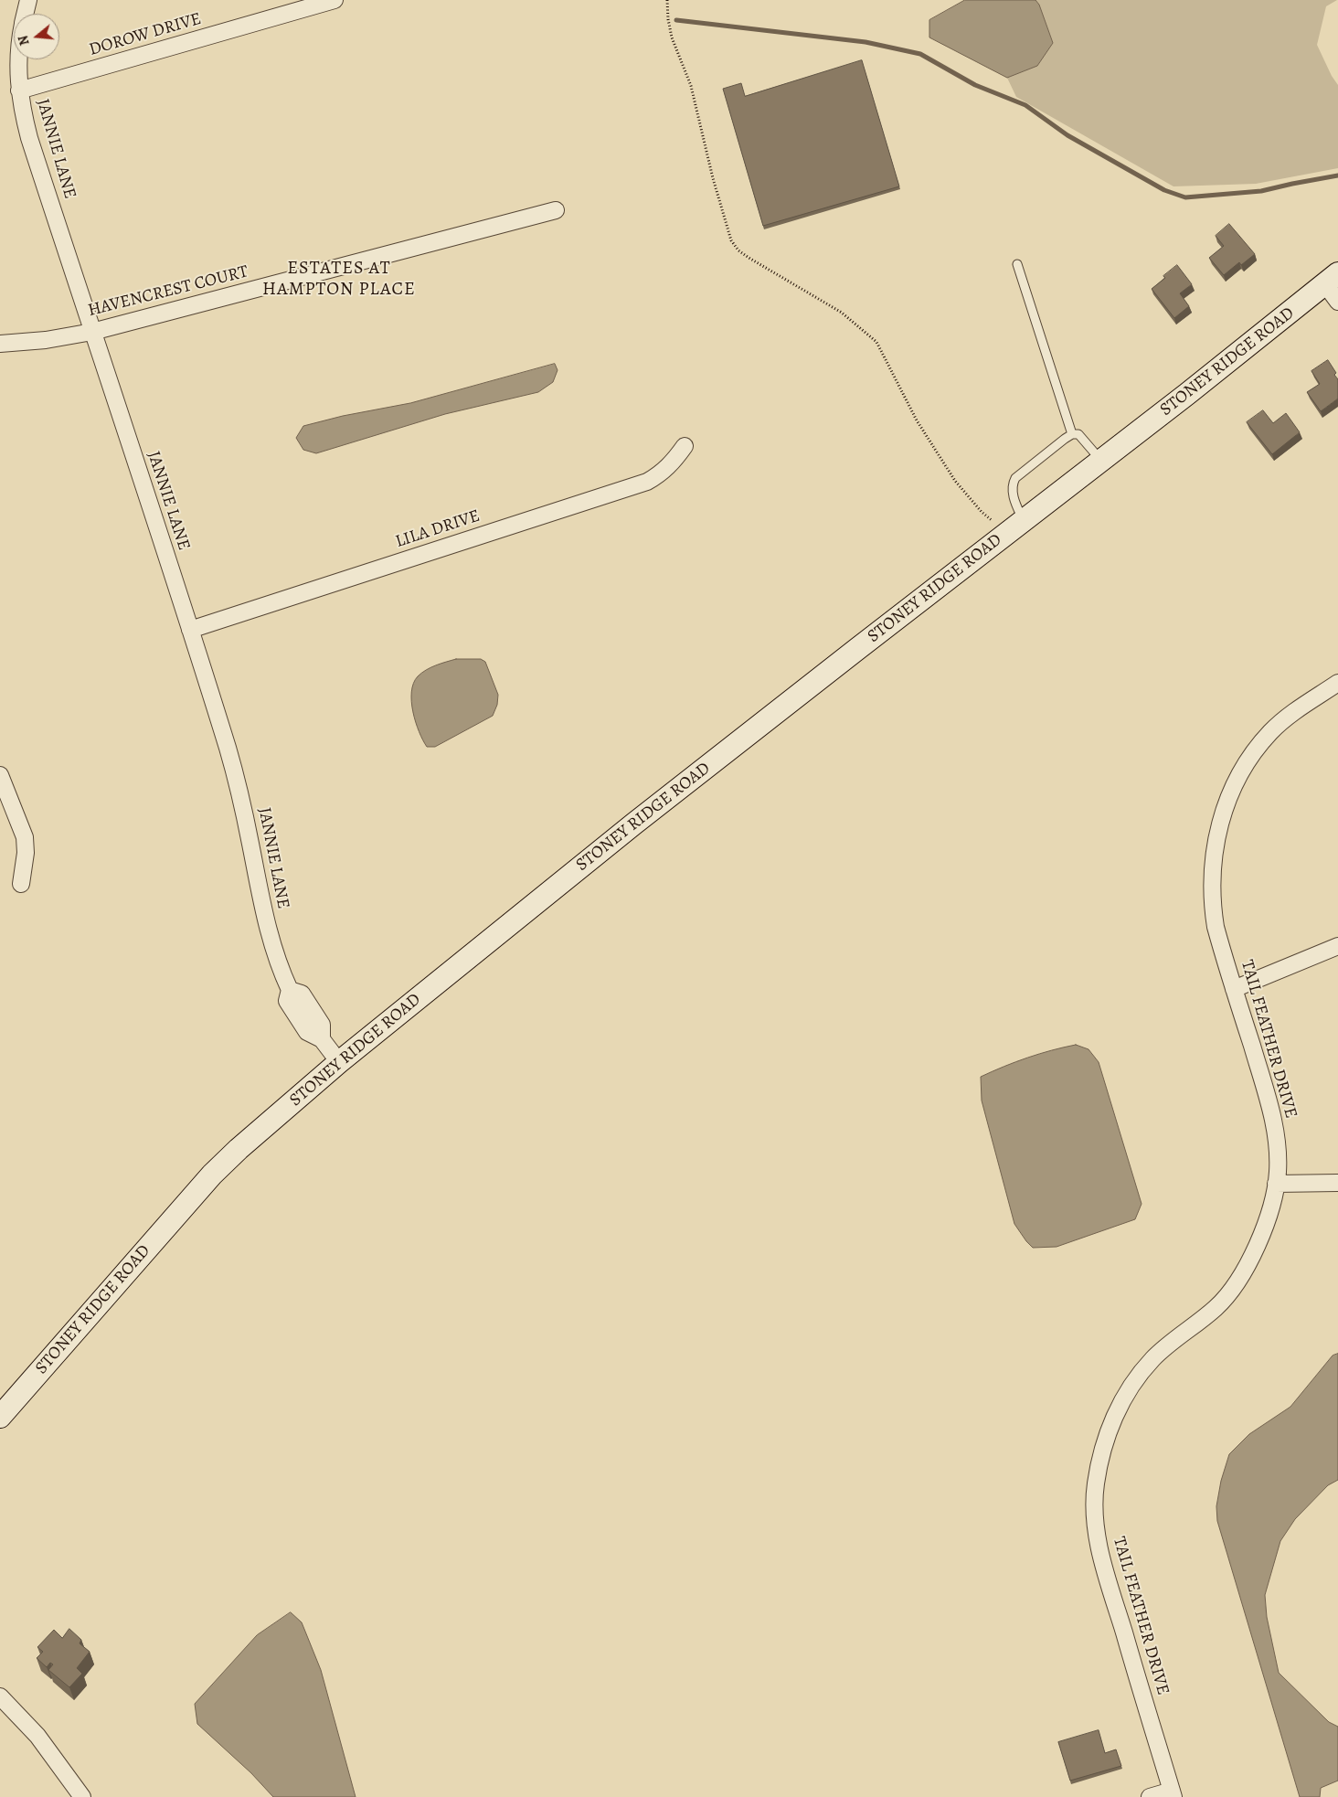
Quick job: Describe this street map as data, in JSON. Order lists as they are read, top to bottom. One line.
{"streets":{"street":["DOROW DRIVE","JANNIE LANE","HAVENCREST COURT","STONEY RIDGE ROAD","LILA DRIVE","TAIL FEATHER DRIVE"]},"crossings":[["DOROW DRIVE","JANNIE LANE"],["JANNIE LANE","HAVENCREST COURT"],["JANNIE LANE","STONEY RIDGE ROAD"],["JANNIE LANE","LILA DRIVE"]],"districts":["ESTATES AT HAMPTON PLACE"],"north":"left"}
